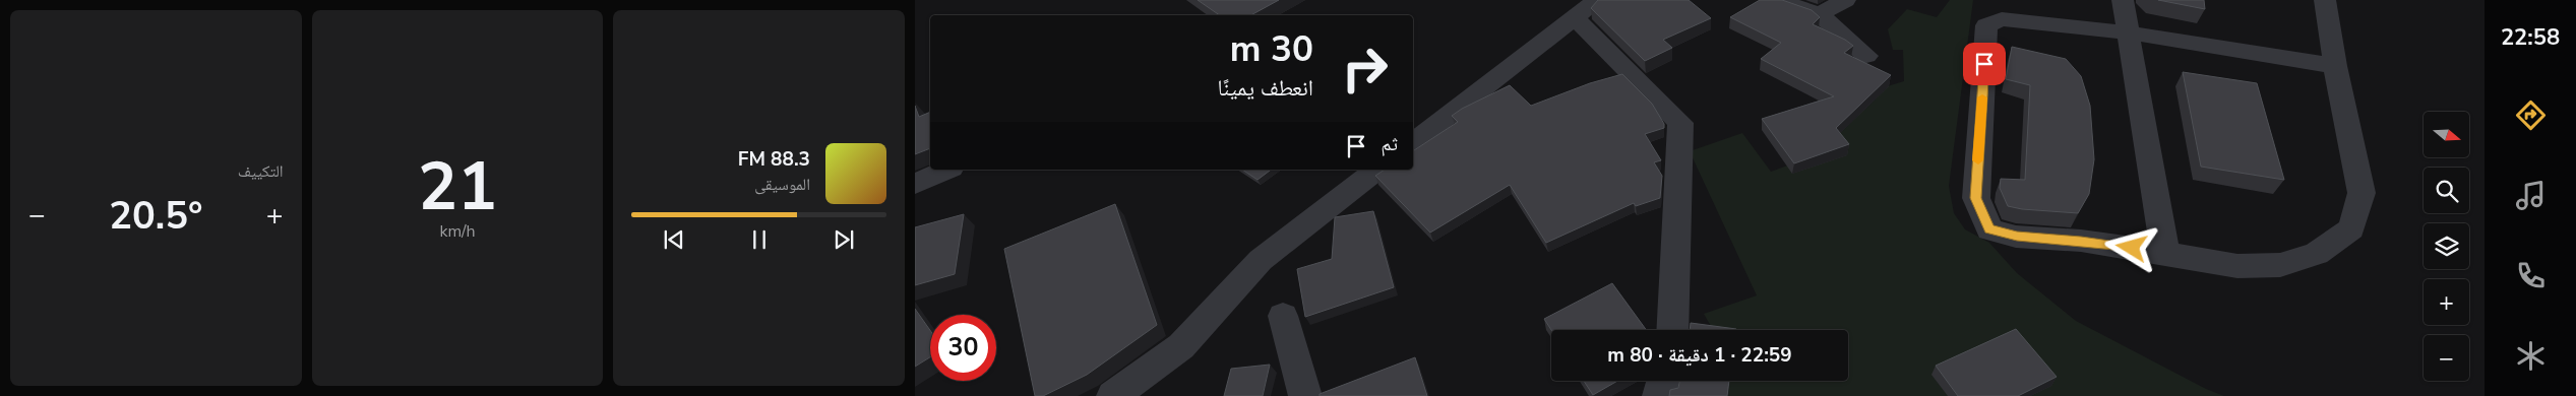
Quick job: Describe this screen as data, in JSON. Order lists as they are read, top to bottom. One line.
{"north":"right","page":{"tabs":"22:58","tile":[["21","km/h"],"التكييف"],"turn":["30 m","انعطف يمينًا"],"map_buttons":["+","−"],"then":"ثم","song":["88.3 FM","الموسيقى"],"heat":["−","20.5°","+"],"limit":"30","trip":"22:59 · 1 دقيقة · 80 m"}}
